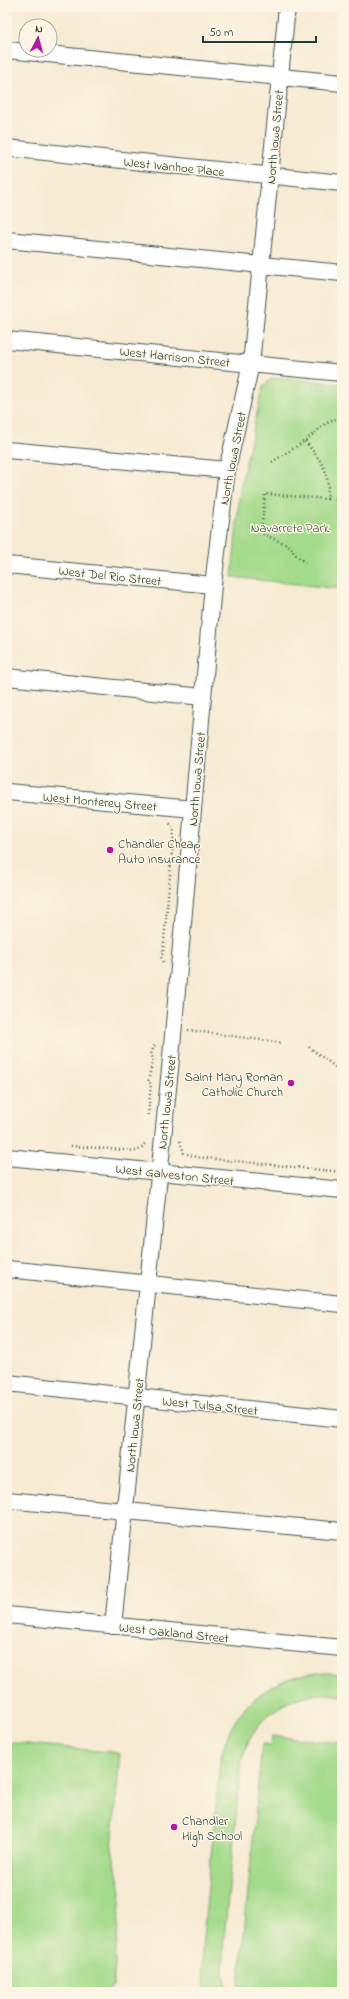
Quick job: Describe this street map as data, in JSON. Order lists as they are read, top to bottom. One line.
{"streets":{"street":["North Iowa Street","West Ivanhoe Place","West Harrison Street","West Del Rio Street","West Monterey Street","West Galveston Street","West Tulsa Street","West Oakland Street"]},"crossings":[["North Iowa Street","West Ivanhoe Place"],["North Iowa Street","West Harrison Street"],["North Iowa Street","West Del Rio Street"],["North Iowa Street","West Monterey Street"],["North Iowa Street","West Galveston Street"],["North Iowa Street","West Tulsa Street"],["North Iowa Street","West Oakland Street"]],"parks":["Navarrete Park"],"places":["Chandler Cheap Auto Insurance","Saint Mary Roman Catholic Church","Chandler High School"],"scale_bar":"50 m","north":"top"}
